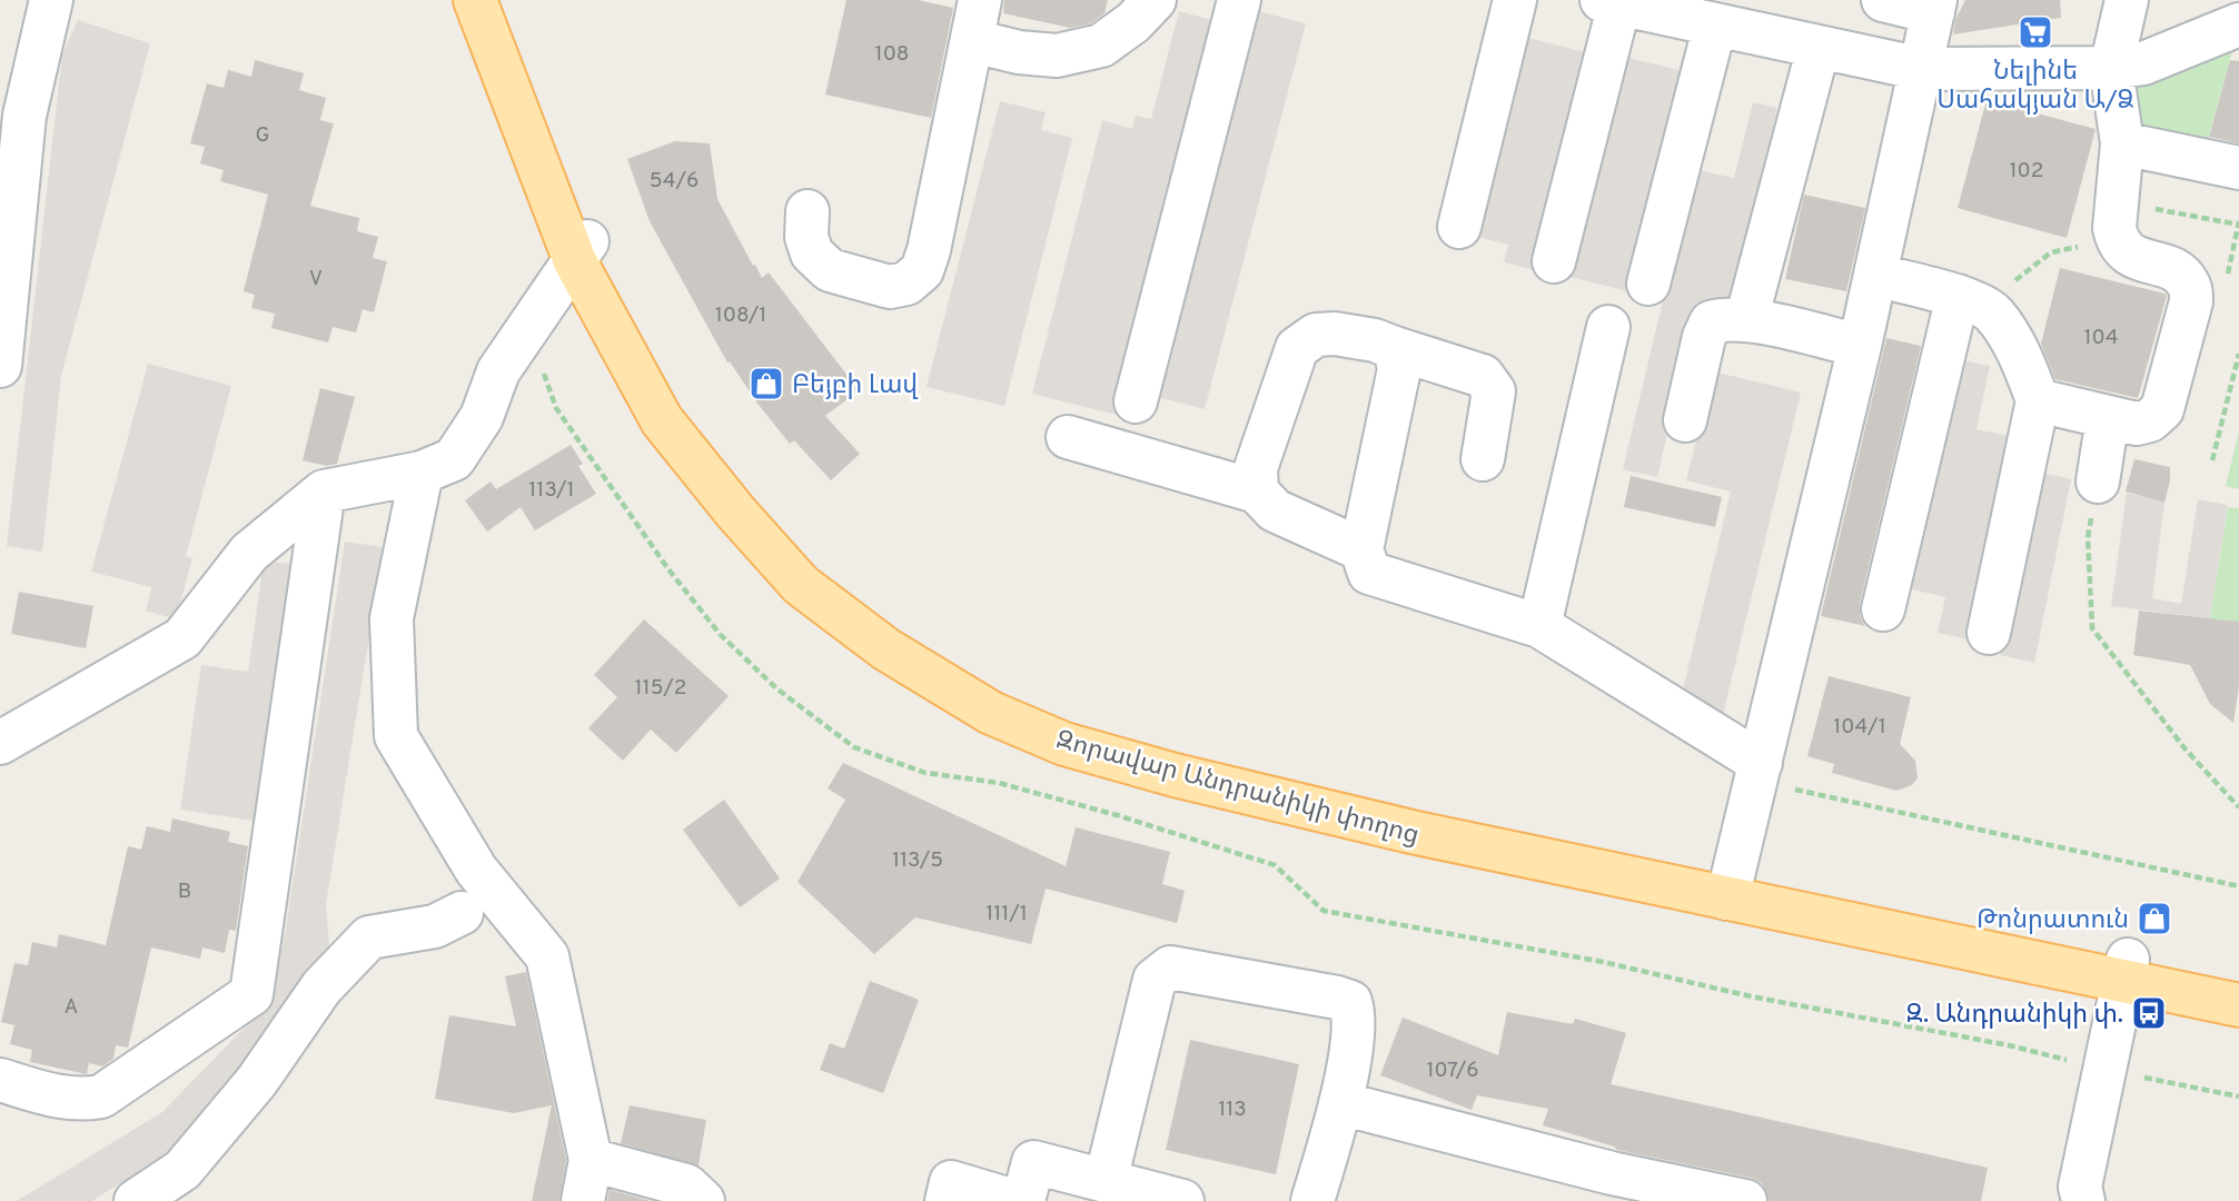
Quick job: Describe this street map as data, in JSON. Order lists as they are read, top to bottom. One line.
{"streets":{"main road":["Զորավար Անդրանիկի փողոց"]},"places":{"supermarket":["Նելինե Սահակյան Ա/Ձ"],"shop":["Բեյբի Լավ","Թոնրատուն"],"bus stop":["Զ. Անդրանիկի փ."]},"house_numbers":["108","G","102","54/6","V","108/1","104","113/1","115/2","104/1","113/5","B","111/1","A","107/6","113"]}
